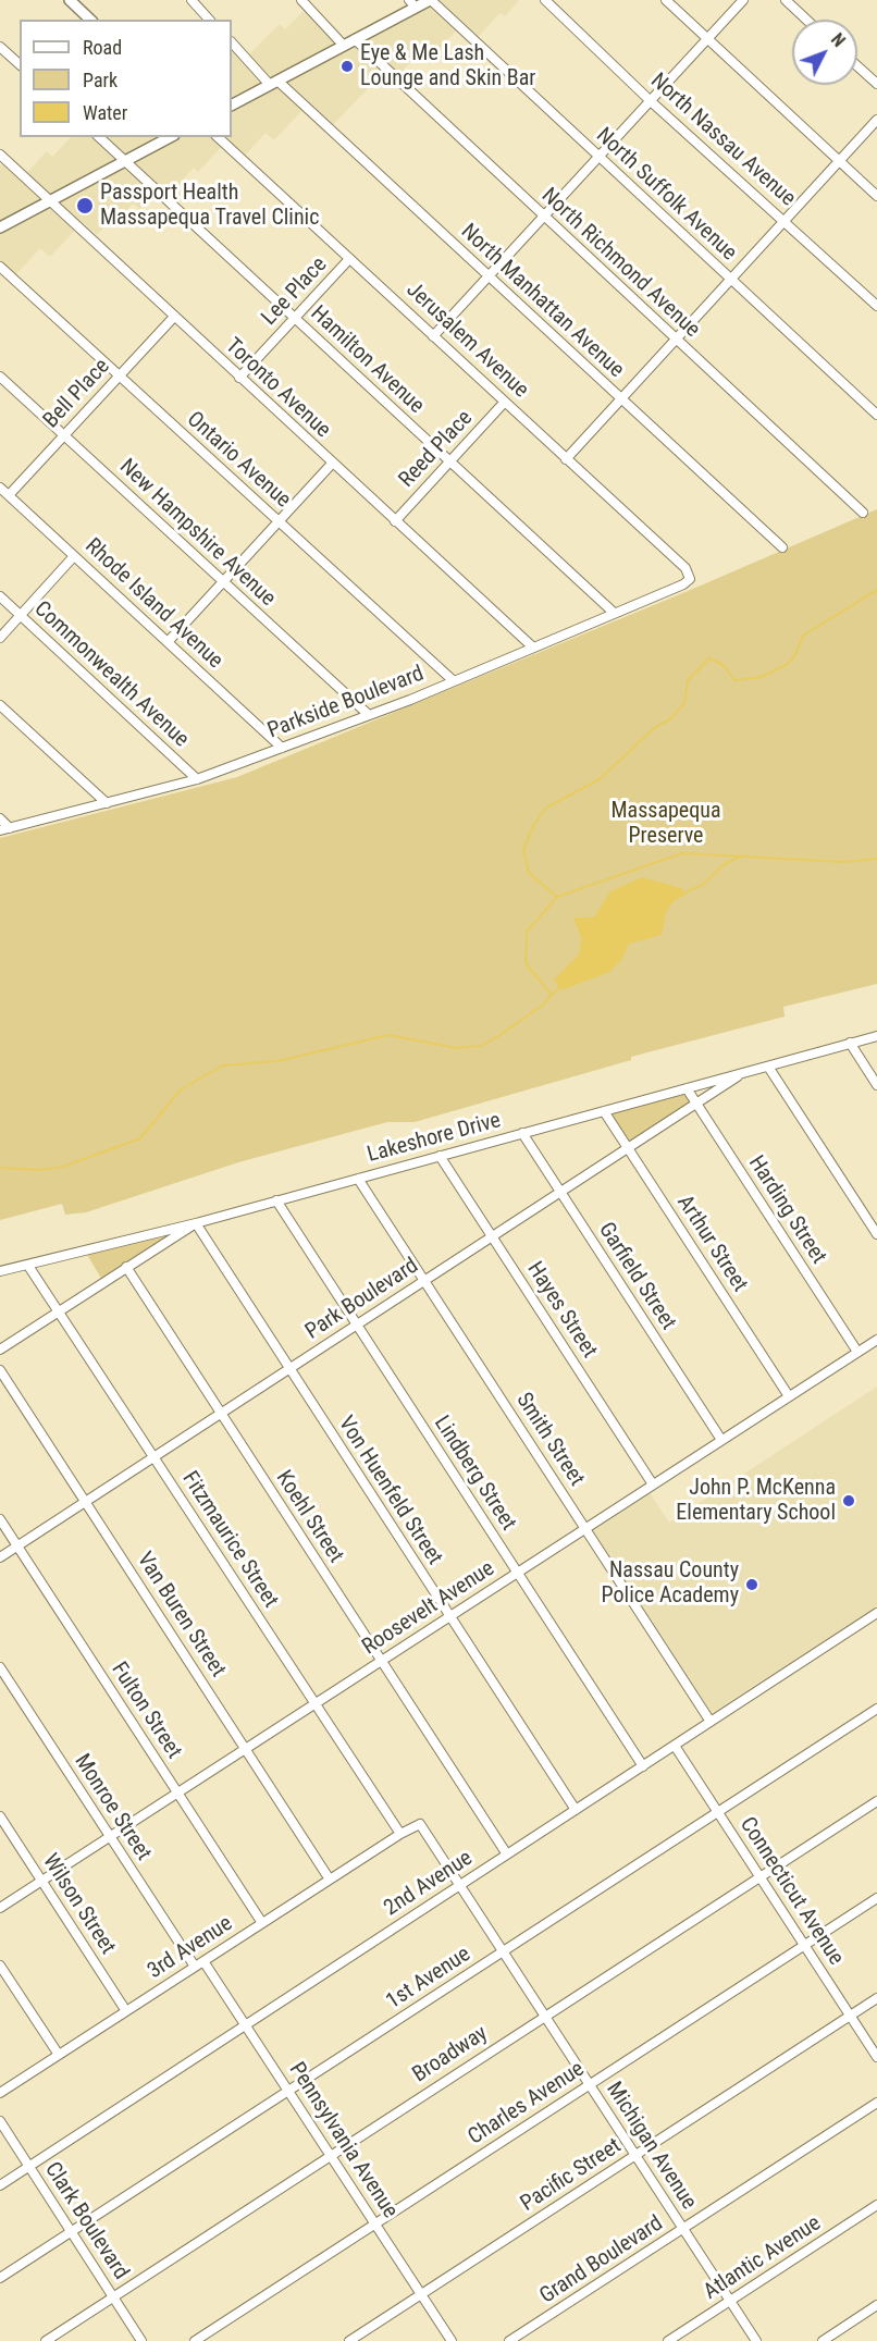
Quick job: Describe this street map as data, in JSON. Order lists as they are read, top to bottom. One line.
{"streets":{"street":["North Nassau Avenue","North Suffolk Avenue","North Richmond Avenue","Lee Place","North Manhattan Avenue","Jerusalem Avenue","Hamilton Avenue","Toronto Avenue","Bell Place","Reed Place","Ontario Avenue","New Hampshire Avenue","Rhode Island Avenue","Commonwealth Avenue","Parkside Boulevard","Lakeshore Drive","Harding Street","Arthur Street","Garfield Street","Park Boulevard","Hayes Street","Smith Street","Lindberg Street","Von Huenfeld Street","Koehl Street","Fitzmaurice Street","Roosevelt Avenue","Van Buren Street","Fulton Street","Monroe Street","2nd Avenue","Connecticut Avenue","Wilson Street","3rd Avenue","1st Avenue","Broadway","Charles Avenue","Pennsylvania Avenue","Michigan Avenue","Pacific Street","Clark Boulevard","Atlantic Avenue","Grand Boulevard"]},"crossings":[["Lee Place","Jerusalem Avenue"],["Lee Place","Hamilton Avenue"],["Lee Place","Toronto Avenue"],["Jerusalem Avenue","Reed Place"],["Jerusalem Avenue","Parkside Boulevard"],["Hamilton Avenue","Reed Place"],["Hamilton Avenue","Parkside Boulevard"],["Toronto Avenue","Bell Place"],["Toronto Avenue","Reed Place"],["Toronto Avenue","Parkside Boulevard"],["Bell Place","Ontario Avenue"],["Bell Place","New Hampshire Avenue"],["Bell Place","Rhode Island Avenue"],["Ontario Avenue","Parkside Boulevard"],["New Hampshire Avenue","Parkside Boulevard"],["Rhode Island Avenue","Parkside Boulevard"],["Commonwealth Avenue","Parkside Boulevard"],["Lakeshore Drive","Harding Street"],["Lakeshore Drive","Arthur Street"],["Lakeshore Drive","Garfield Street"],["Lakeshore Drive","Park Boulevard"],["Lakeshore Drive","Hayes Street"],["Lakeshore Drive","Smith Street"],["Lakeshore Drive","Lindberg Street"],["Lakeshore Drive","Von Huenfeld Street"],["Lakeshore Drive","Fitzmaurice Street"],["Harding Street","Park Boulevard"],["Harding Street","Roosevelt Avenue"],["Arthur Street","Park Boulevard"],["Arthur Street","Roosevelt Avenue"],["Garfield Street","Park Boulevard"],["Garfield Street","Roosevelt Avenue"],["Park Boulevard","Hayes Street"],["Park Boulevard","Smith Street"],["Park Boulevard","Lindberg Street"],["Park Boulevard","Von Huenfeld Street"],["Park Boulevard","Koehl Street"],["Park Boulevard","Fitzmaurice Street"],["Park Boulevard","Van Buren Street"],["Park Boulevard","Fulton Street"],["Hayes Street","Roosevelt Avenue"],["Smith Street","Roosevelt Avenue"],["Smith Street","2nd Avenue"],["Lindberg Street","Roosevelt Avenue"],["Lindberg Street","2nd Avenue"],["Von Huenfeld Street","Roosevelt Avenue"],["Von Huenfeld Street","2nd Avenue"],["Koehl Street","Roosevelt Avenue"],["Koehl Street","2nd Avenue"],["Fitzmaurice Street","Roosevelt Avenue"],["Fitzmaurice Street","3rd Avenue"],["Fitzmaurice Street","Michigan Avenue"],["Roosevelt Avenue","Van Buren Street"],["Roosevelt Avenue","Fulton Street"],["Roosevelt Avenue","Monroe Street"],["Roosevelt Avenue","Wilson Street"],["Van Buren Street","3rd Avenue"],["Fulton Street","3rd Avenue"],["Monroe Street","3rd Avenue"],["2nd Avenue","Connecticut Avenue"],["2nd Avenue","Pennsylvania Avenue"],["2nd Avenue","Michigan Avenue"],["2nd Avenue","Clark Boulevard"],["Connecticut Avenue","1st Avenue"],["Connecticut Avenue","Broadway"],["Connecticut Avenue","Charles Avenue"],["Connecticut Avenue","Pacific Street"],["Wilson Street","3rd Avenue"],["3rd Avenue","Pennsylvania Avenue"],["3rd Avenue","Michigan Avenue"],["1st Avenue","Pennsylvania Avenue"],["1st Avenue","Michigan Avenue"],["1st Avenue","Clark Boulevard"],["Broadway","Pennsylvania Avenue"],["Broadway","Michigan Avenue"],["Broadway","Clark Boulevard"],["Charles Avenue","Pennsylvania Avenue"],["Charles Avenue","Michigan Avenue"],["Pennsylvania Avenue","Pacific Street"],["Michigan Avenue","Pacific Street"],["Michigan Avenue","Atlantic Avenue"],["Michigan Avenue","Grand Boulevard"]],"parks":["Massapequa Preserve"],"places":["Eye & Me Lash Lounge and Skin Bar","Passport Health Massapequa Travel Clinic","John P. McKenna Elementary School","Nassau County Police Academy"],"legend":["Road","Park","Water"],"north":"top right"}
